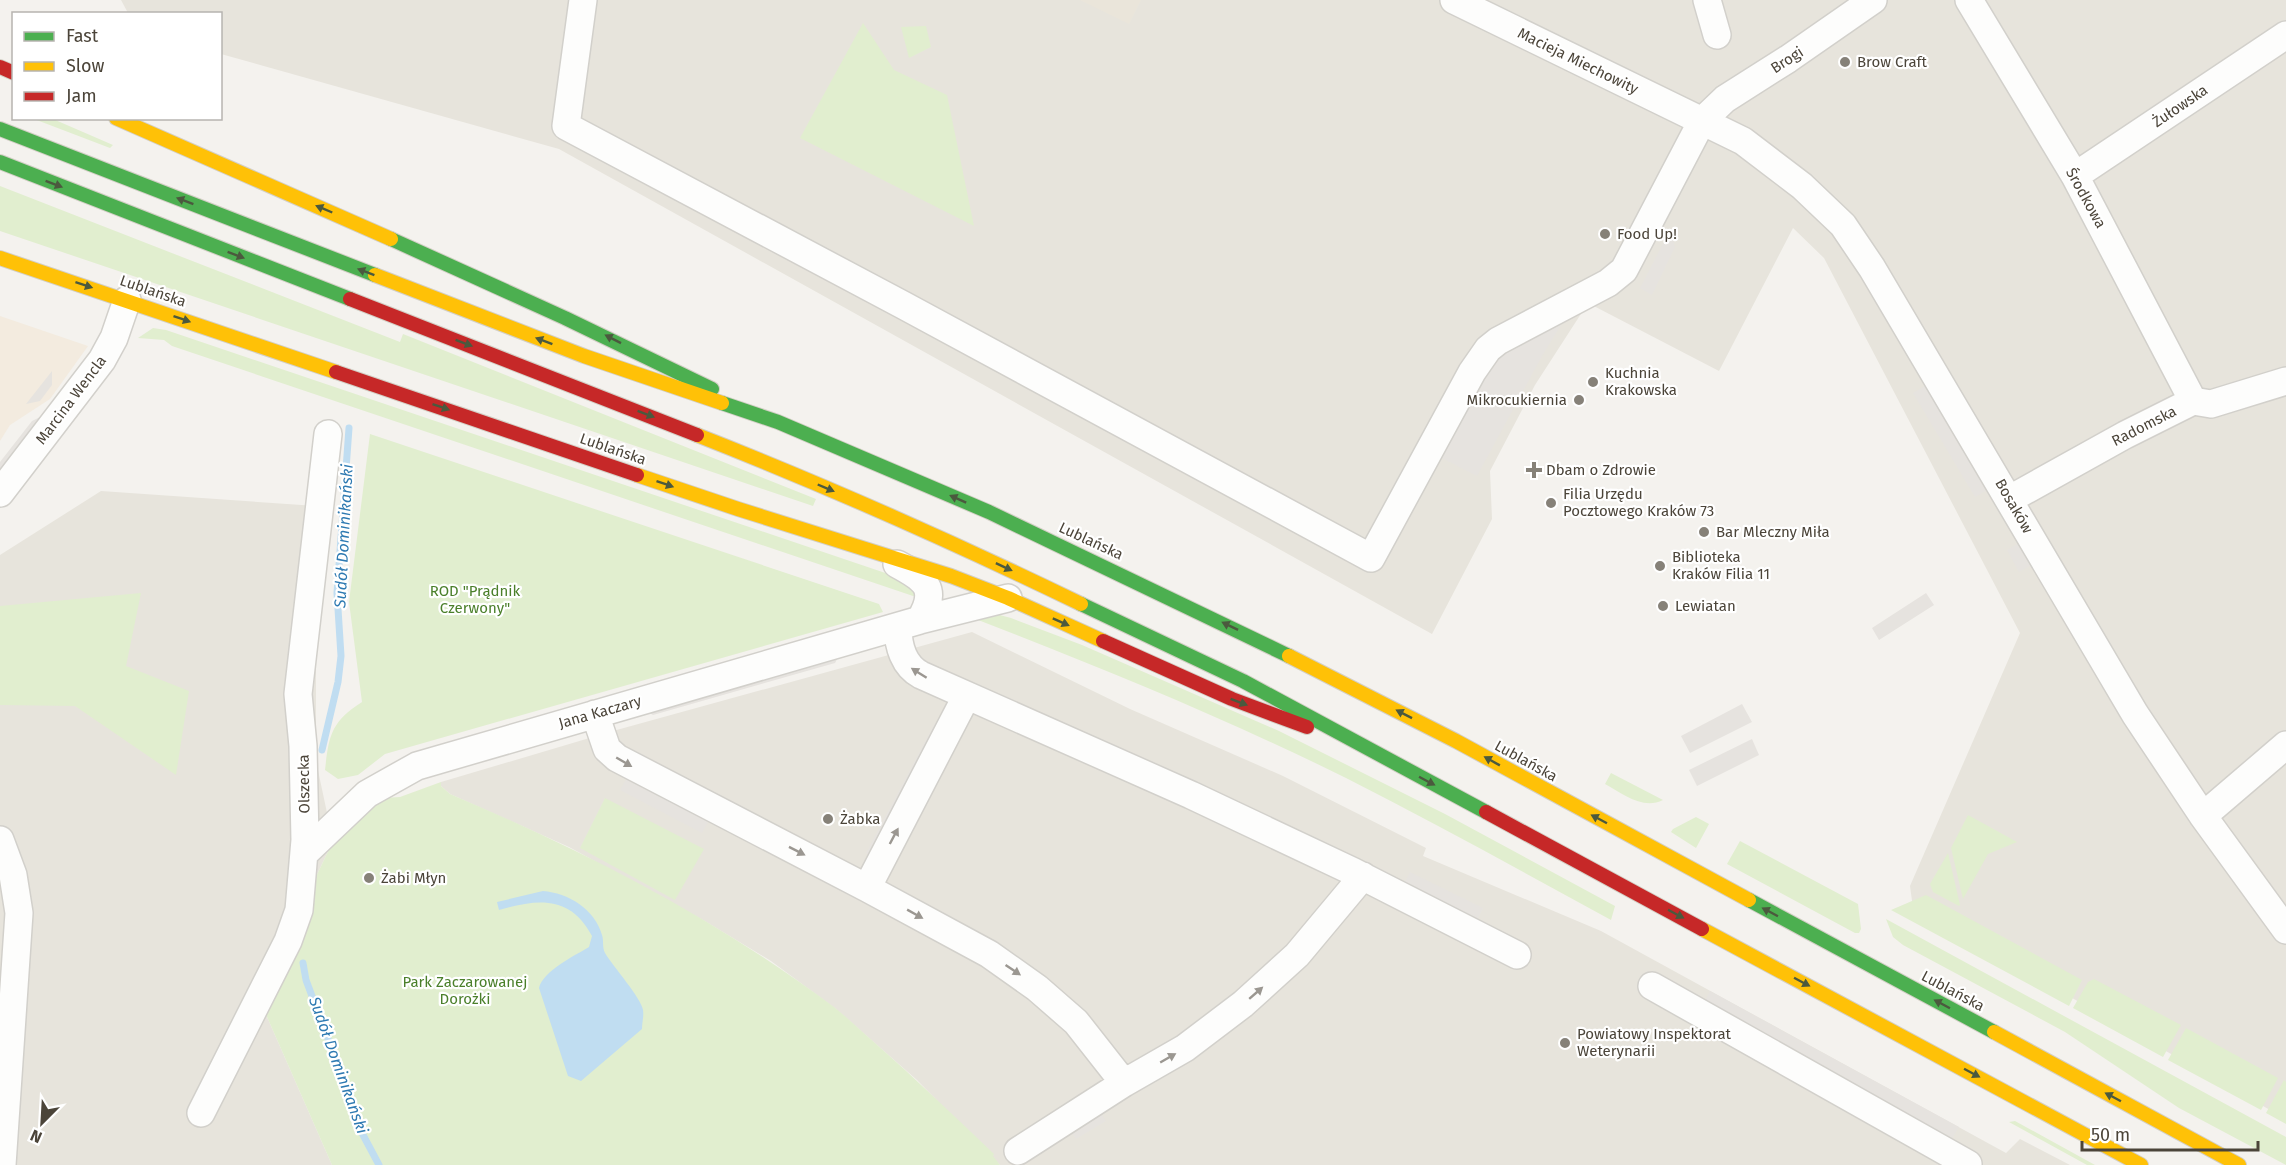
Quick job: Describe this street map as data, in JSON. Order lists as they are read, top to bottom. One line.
{"streets":{"main road":["Lublańska"],"street":["Brogi","Macieja Miechowity","Żułowska","Środkowa","Marcina Wencla","Radomska","Bosaków","Jana Kaczary","Olszecka"]},"crossings":[["Brogi","Macieja Miechowity"],["Brogi","Bosaków"],["Macieja Miechowity","Bosaków"],["Żułowska","Środkowa"],["Środkowa","Radomska"],["Lublańska","Marcina Wencla"],["Lublańska","Jana Kaczary"],["Radomska","Bosaków"],["Jana Kaczary","Olszecka"]],"water":["Sudół Dominikański"],"parks":["ROD \"Prądnik Czerwony\"","Park Zaczarowanej Dorożki"],"places":{"other":["Brow Craft","Food Up!","Kuchnia Krakowska","Mikrocukiernia","Filia Urzędu Pocztowego Kraków 73","Bar Mleczny Miła","Biblioteka Kraków Filia 11","Lewiatan","Żabka","Żabi Młyn","Powiatowy Inspektorat Weterynarii"],"health":["Dbam o Zdrowie"]},"legend":["Fast","Slow","Jam"],"scale_bar":"50 m","north":"bottom left"}
